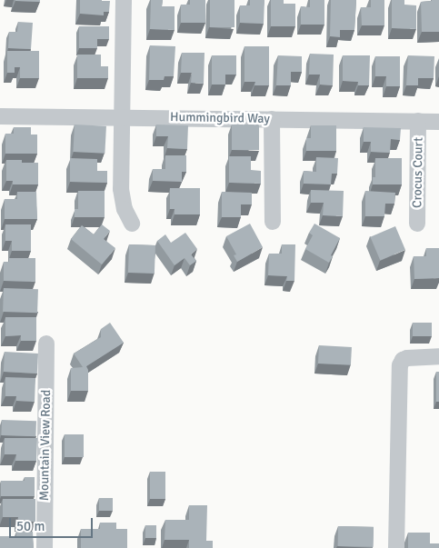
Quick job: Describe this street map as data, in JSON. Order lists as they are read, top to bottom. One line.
{"streets":{"street":["Hummingbird Way","Crocus Court","Mountain View Road"]},"crossings":[["Hummingbird Way","Crocus Court"]],"scale_bar":"50 m"}
